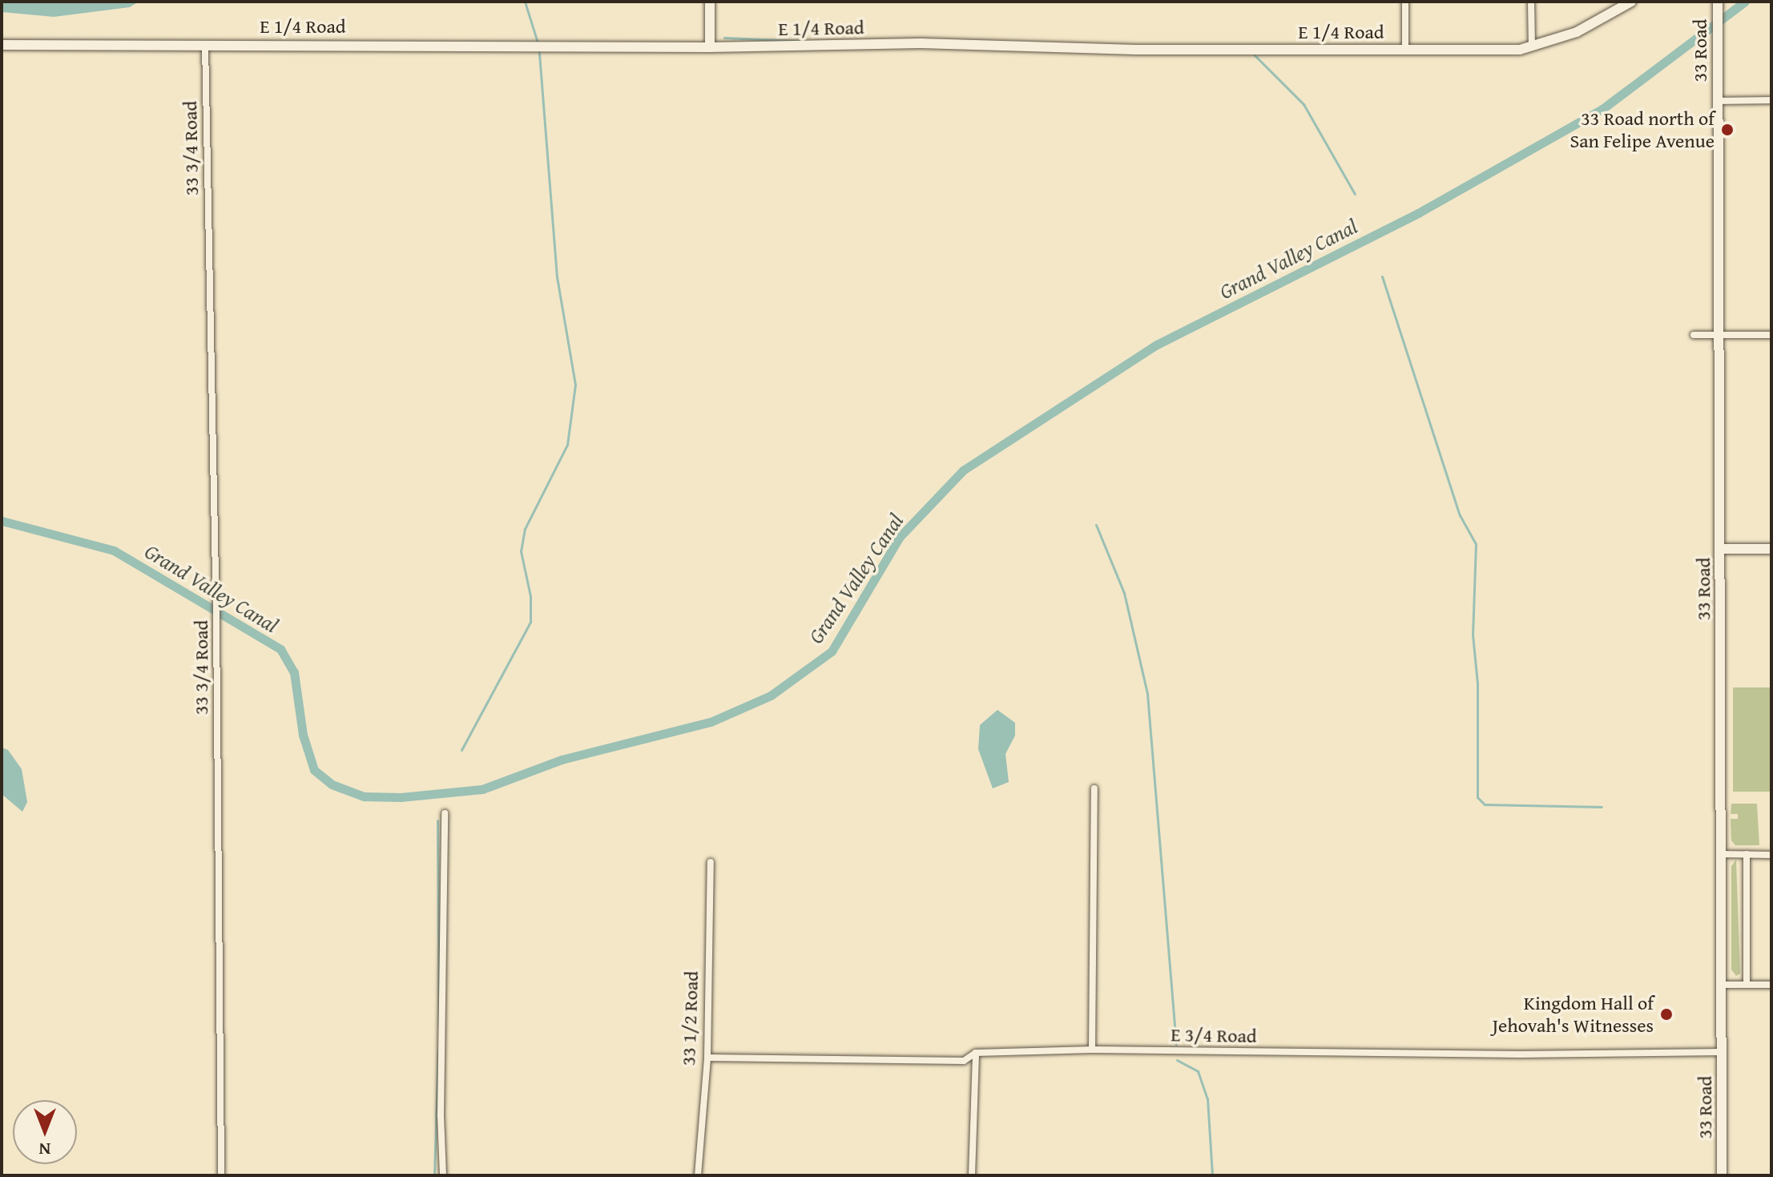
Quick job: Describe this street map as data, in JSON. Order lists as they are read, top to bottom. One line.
{"streets":{"street":["E 1/4 Road","33 Road","33 3/4 Road","33 1/2 Road","E 3/4 Road"]},"crossings":[["E 1/4 Road","33 3/4 Road"],["33 Road","E 3/4 Road"],["33 1/2 Road","E 3/4 Road"]],"water":["Grand Valley Canal"],"places":["33 Road north of San Felipe Avenue","Kingdom Hall of Jehovah's Witnesses"],"north":"bottom"}
